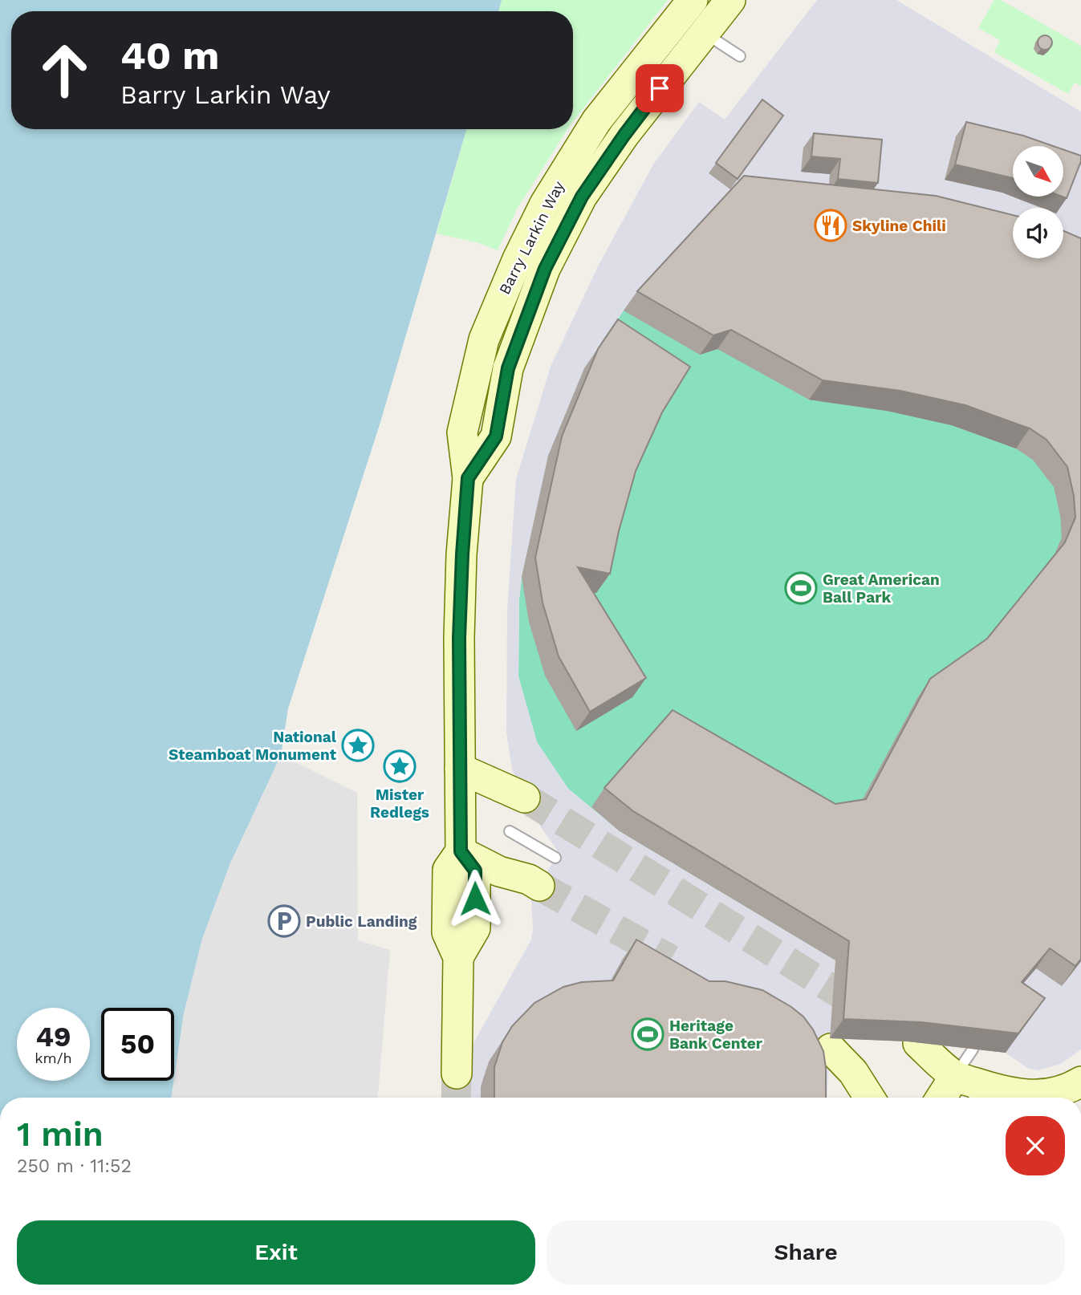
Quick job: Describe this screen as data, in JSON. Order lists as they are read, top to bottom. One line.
{"streets":{"main road":["Barry Larkin Way"]},"places":{"restaurant":["Skyline Chili"],"sports":["Great American Ball Park","Heritage Bank Center"],"place":["National Steamboat Monument","Mister Redlegs"],"parking":["Public Landing"]},"north":"bottom right","page":{"turn":["40 m","Barry Larkin Way"],"speed":"49 km/h","limit":"50","heading":["1 min","250 m · 11:52"],"buttons":["Exit","Share"]}}
